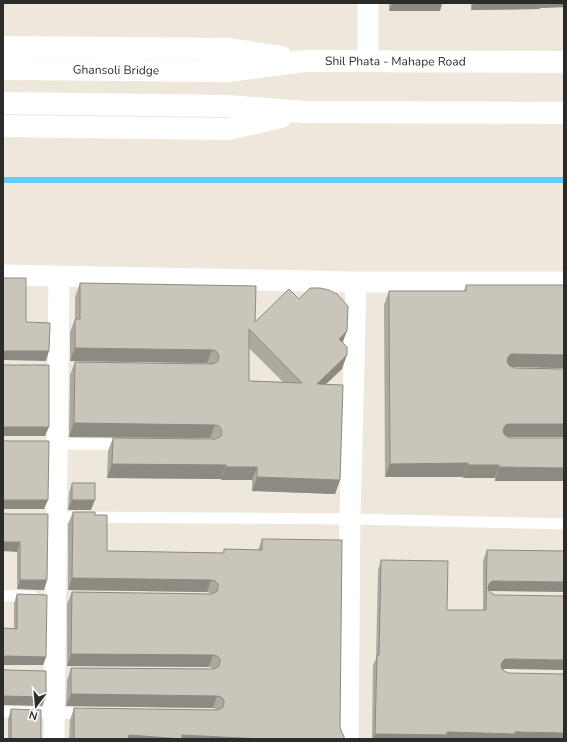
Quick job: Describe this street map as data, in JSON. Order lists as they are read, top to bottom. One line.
{"streets":{"main road":["Shil Phata - Mahape Road","Ghansoli Bridge"]},"crossings":[["Shil Phata - Mahape Road","Ghansoli Bridge"]],"north":"bottom"}
